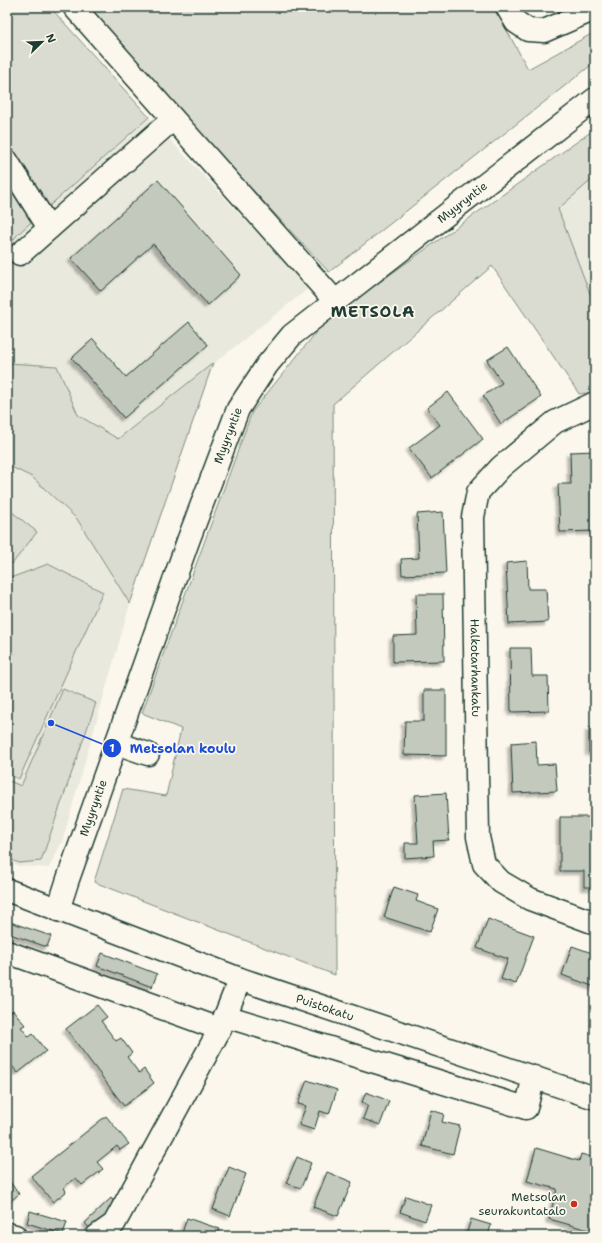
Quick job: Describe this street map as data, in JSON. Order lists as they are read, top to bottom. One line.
{"streets":{"street":["Myyryntie","Halkotarhankatu","Puistokatu"]},"crossings":[["Myyryntie","Puistokatu"]],"districts":["METSOLA"],"places":["Metsolan koulu","Metsolan seurakuntatalo"],"north":"top right"}
